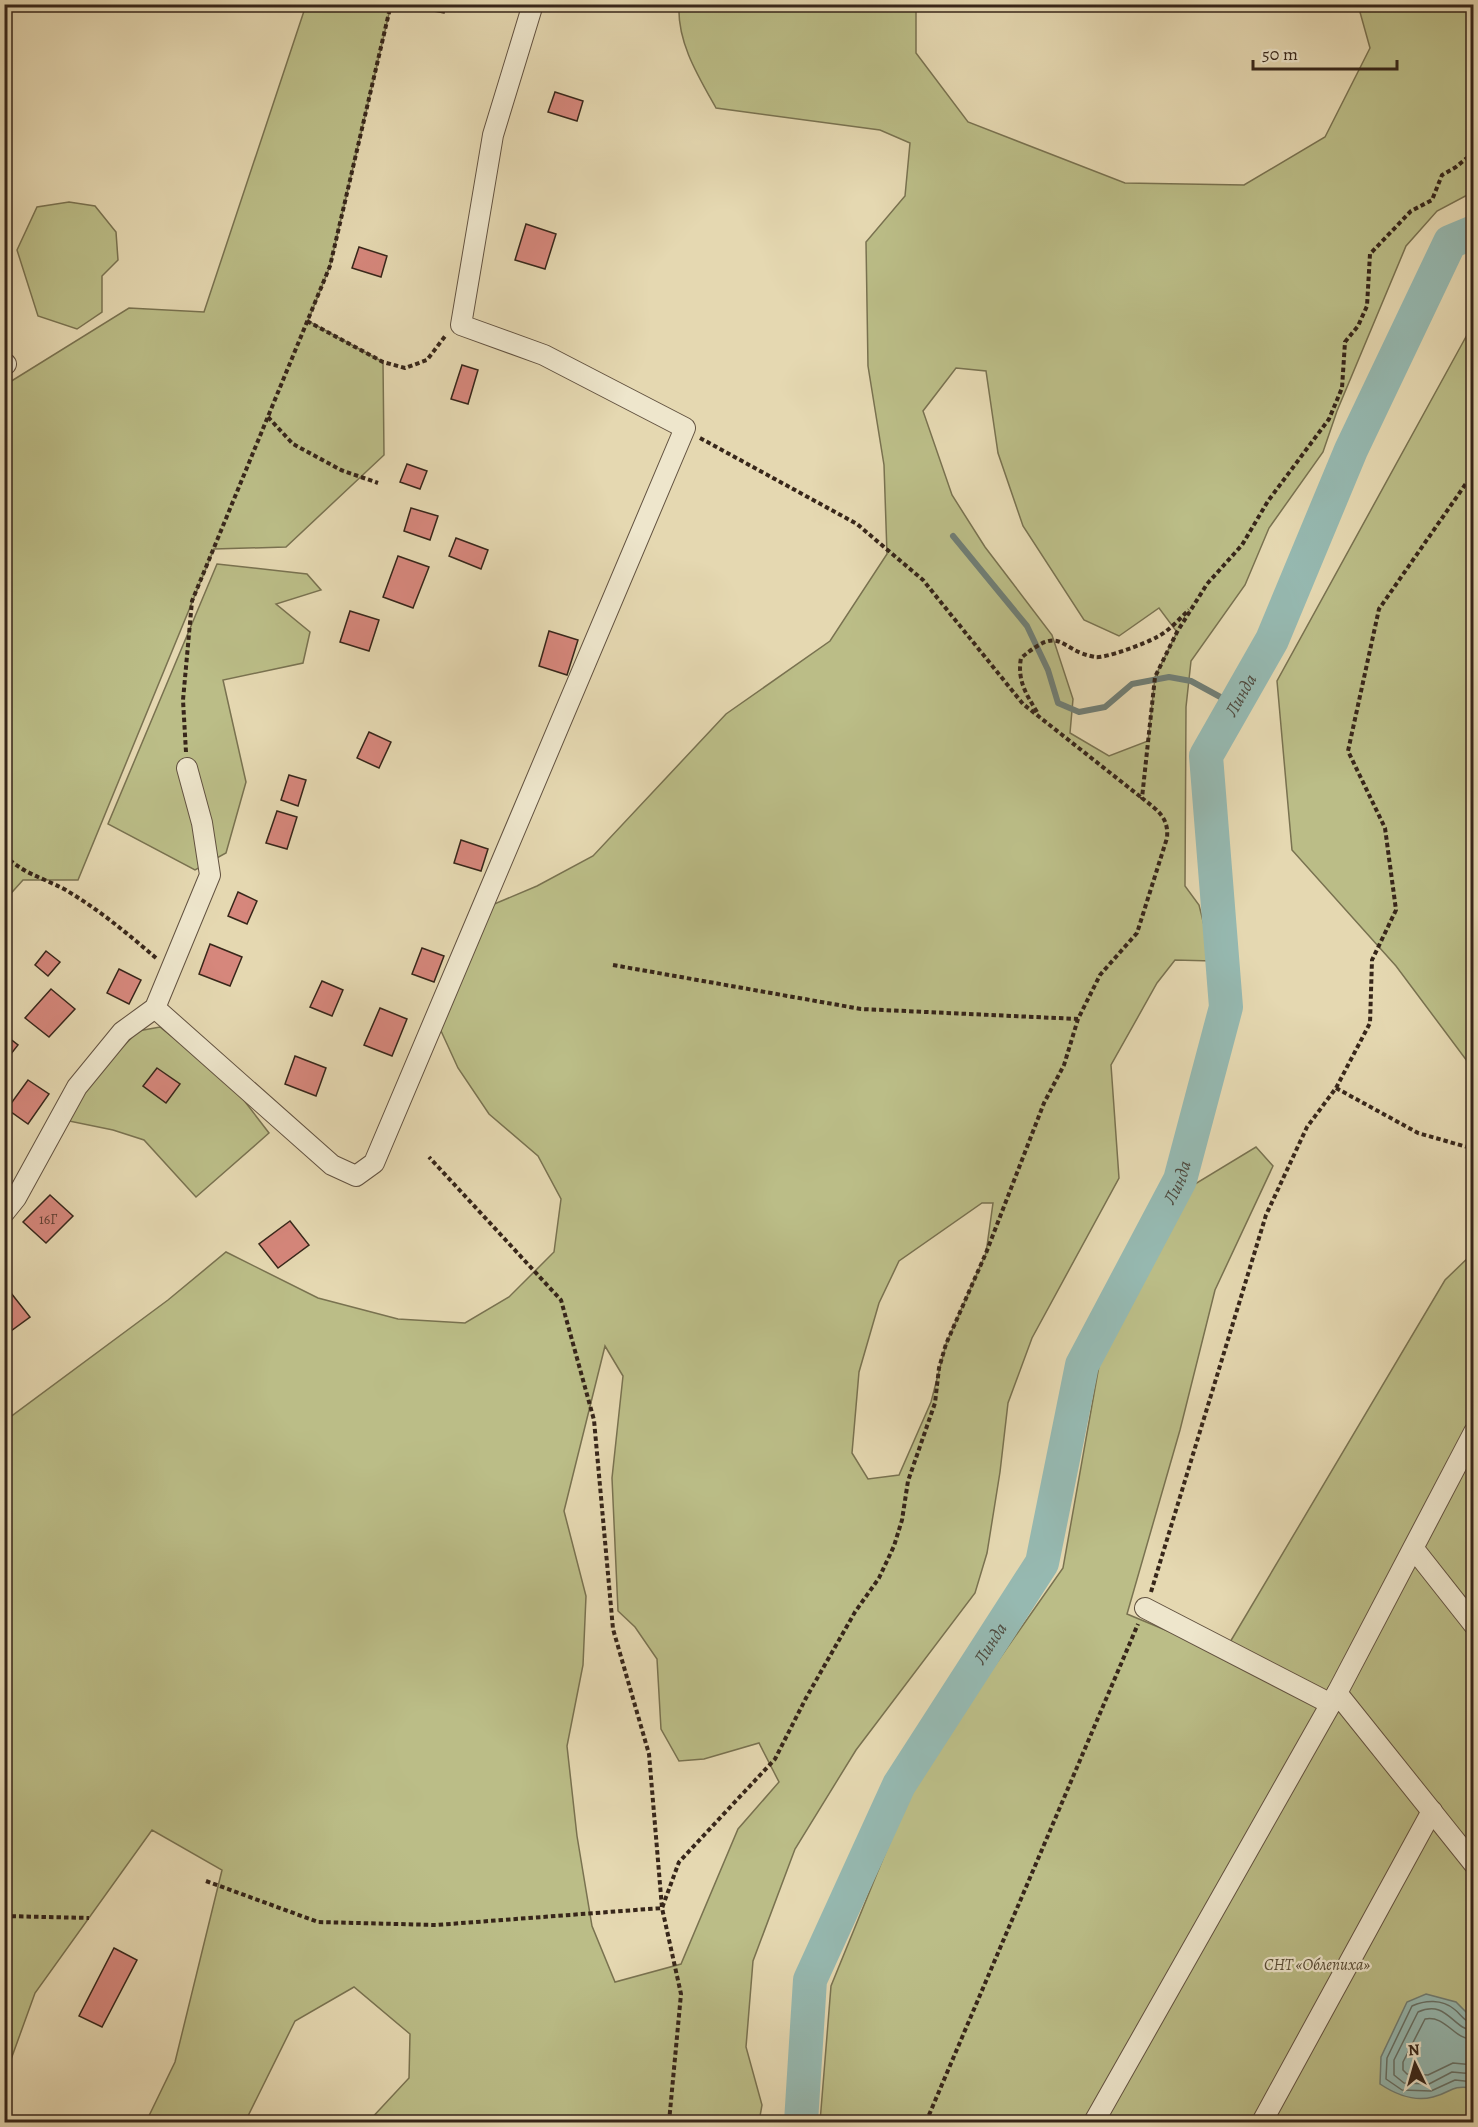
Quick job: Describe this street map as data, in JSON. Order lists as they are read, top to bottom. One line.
{"water":["Линда"],"parks":["СНТ «Облепиха»"],"house_numbers":["16Г"],"scale_bar":"50 m","north":"top"}
